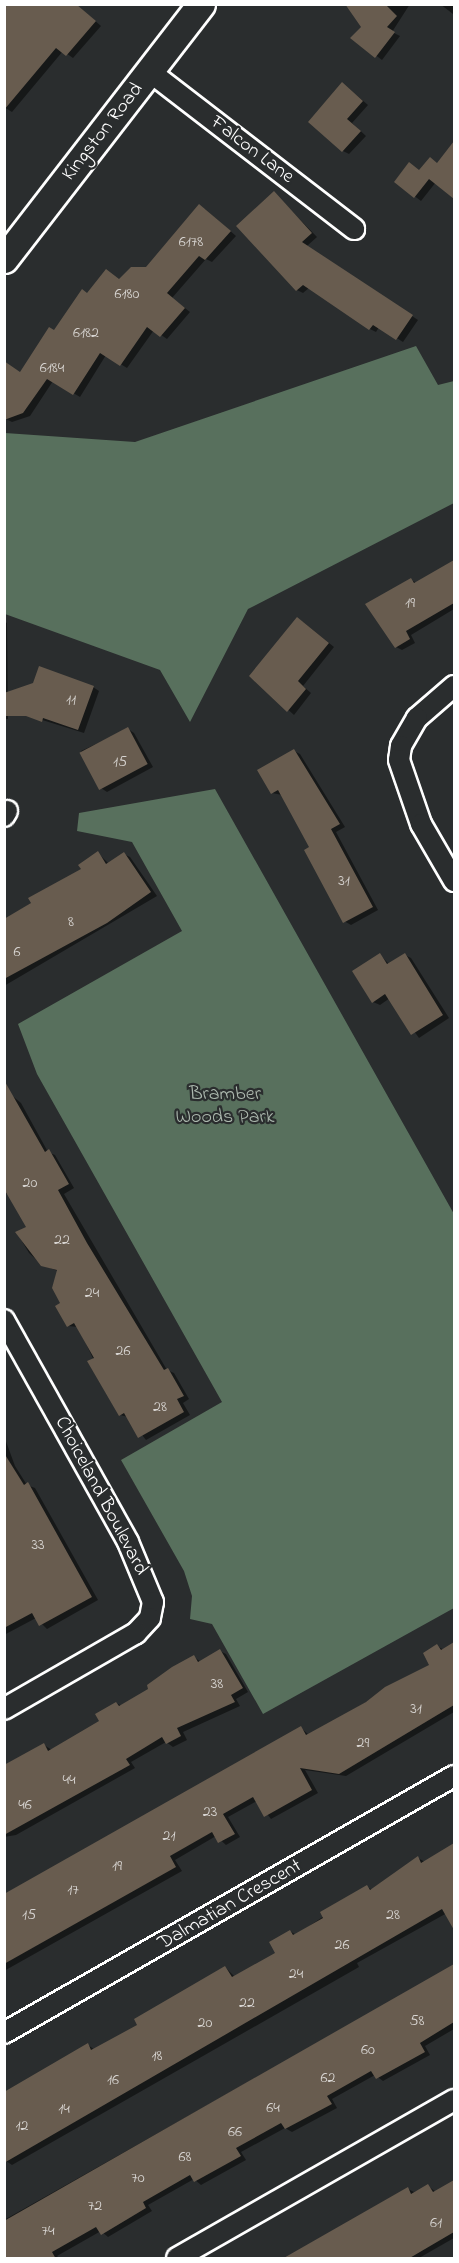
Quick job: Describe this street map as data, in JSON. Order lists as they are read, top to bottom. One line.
{"streets":{"street":["Kingston Road","Falcon Lane","Choiceland Boulevard","Dalmatian Crescent"]},"crossings":[["Kingston Road","Falcon Lane"]],"parks":["Bramber Woods Park"],"house_numbers":["6178","6180","6182","6184","19","11","15","31","8","6","20","22","24","26","28","33","38","31","29","44","46","23","21","19","17","15","28","26","24","22","58","20","60","18","62","16","64","14","12","66","68","70","72","61","74"]}
